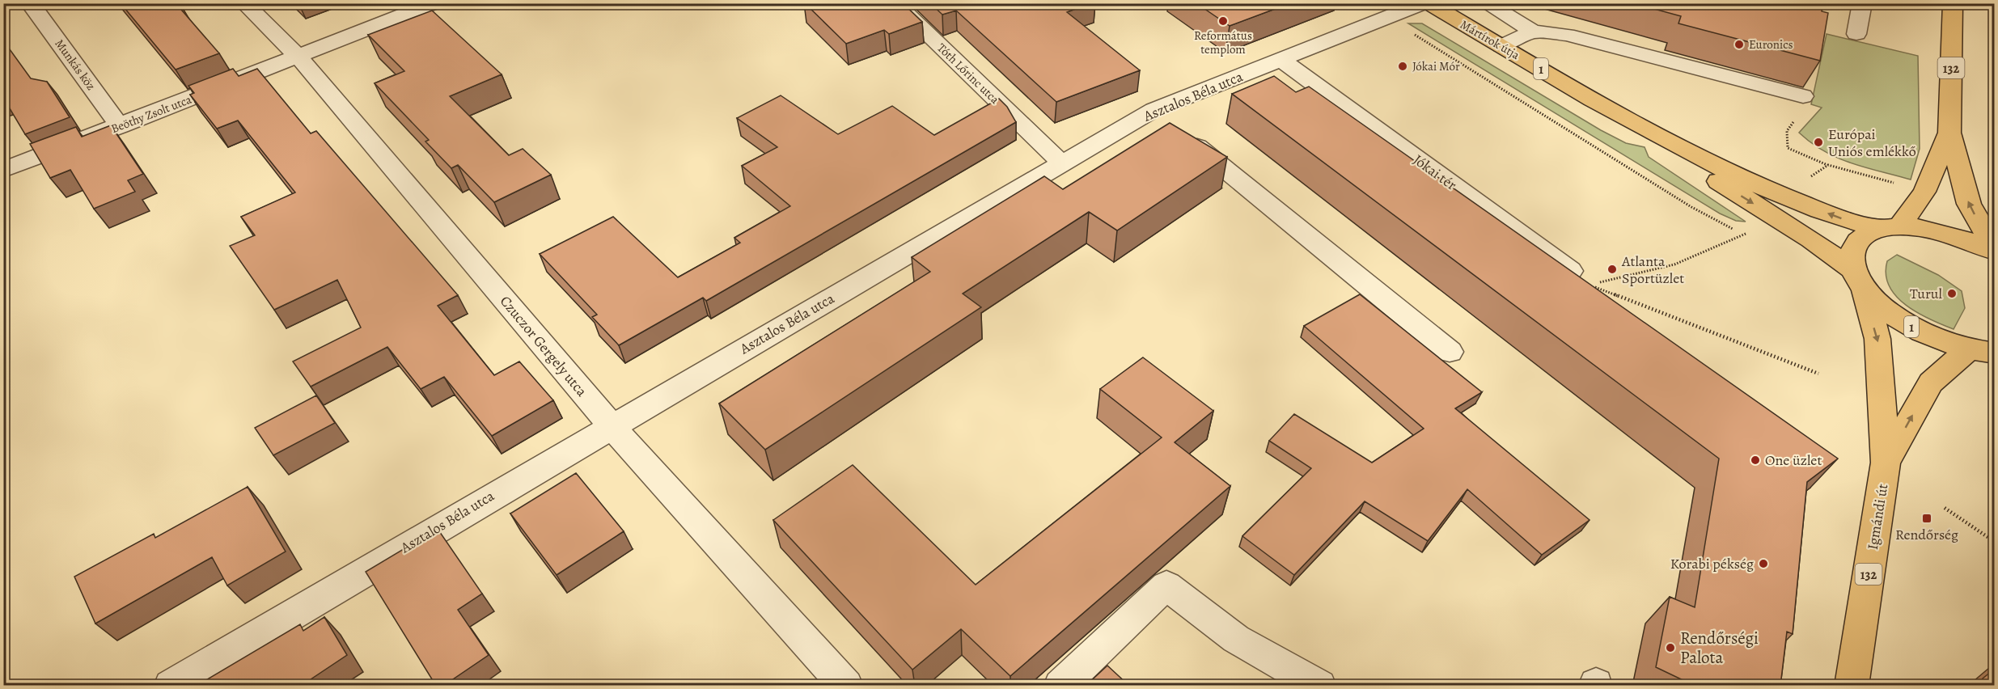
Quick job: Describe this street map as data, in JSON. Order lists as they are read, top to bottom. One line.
{"streets":{"main road":["Mártírok útja","132","1","Igmándi út"],"street":["Munkás köz","Tóth Lőrinc utca","Asztalos Béla utca","Beöthy Zsolt utca","Jókai tér","Czuczor Gergely utca"]},"crossings":[["Mártírok útja","132"],["Mártírok útja","1"],["Mártírok útja","Igmándi út"],["Munkás köz","Beöthy Zsolt utca"],["132","1"],["1","Igmándi út"],["Tóth Lőrinc utca","Asztalos Béla utca"],["Asztalos Béla utca","Jókai tér"],["Asztalos Béla utca","Czuczor Gergely utca"],["Beöthy Zsolt utca","Czuczor Gergely utca"]],"places":{"other":["Református templom","Euronics","Jókai Mór","Európai Uniós emlékkő","Atlanta Sportüzlet","Turul","One üzlet","Korabi pékség","Rendőrségi Palota"],"transit":["Rendőrség"]}}
